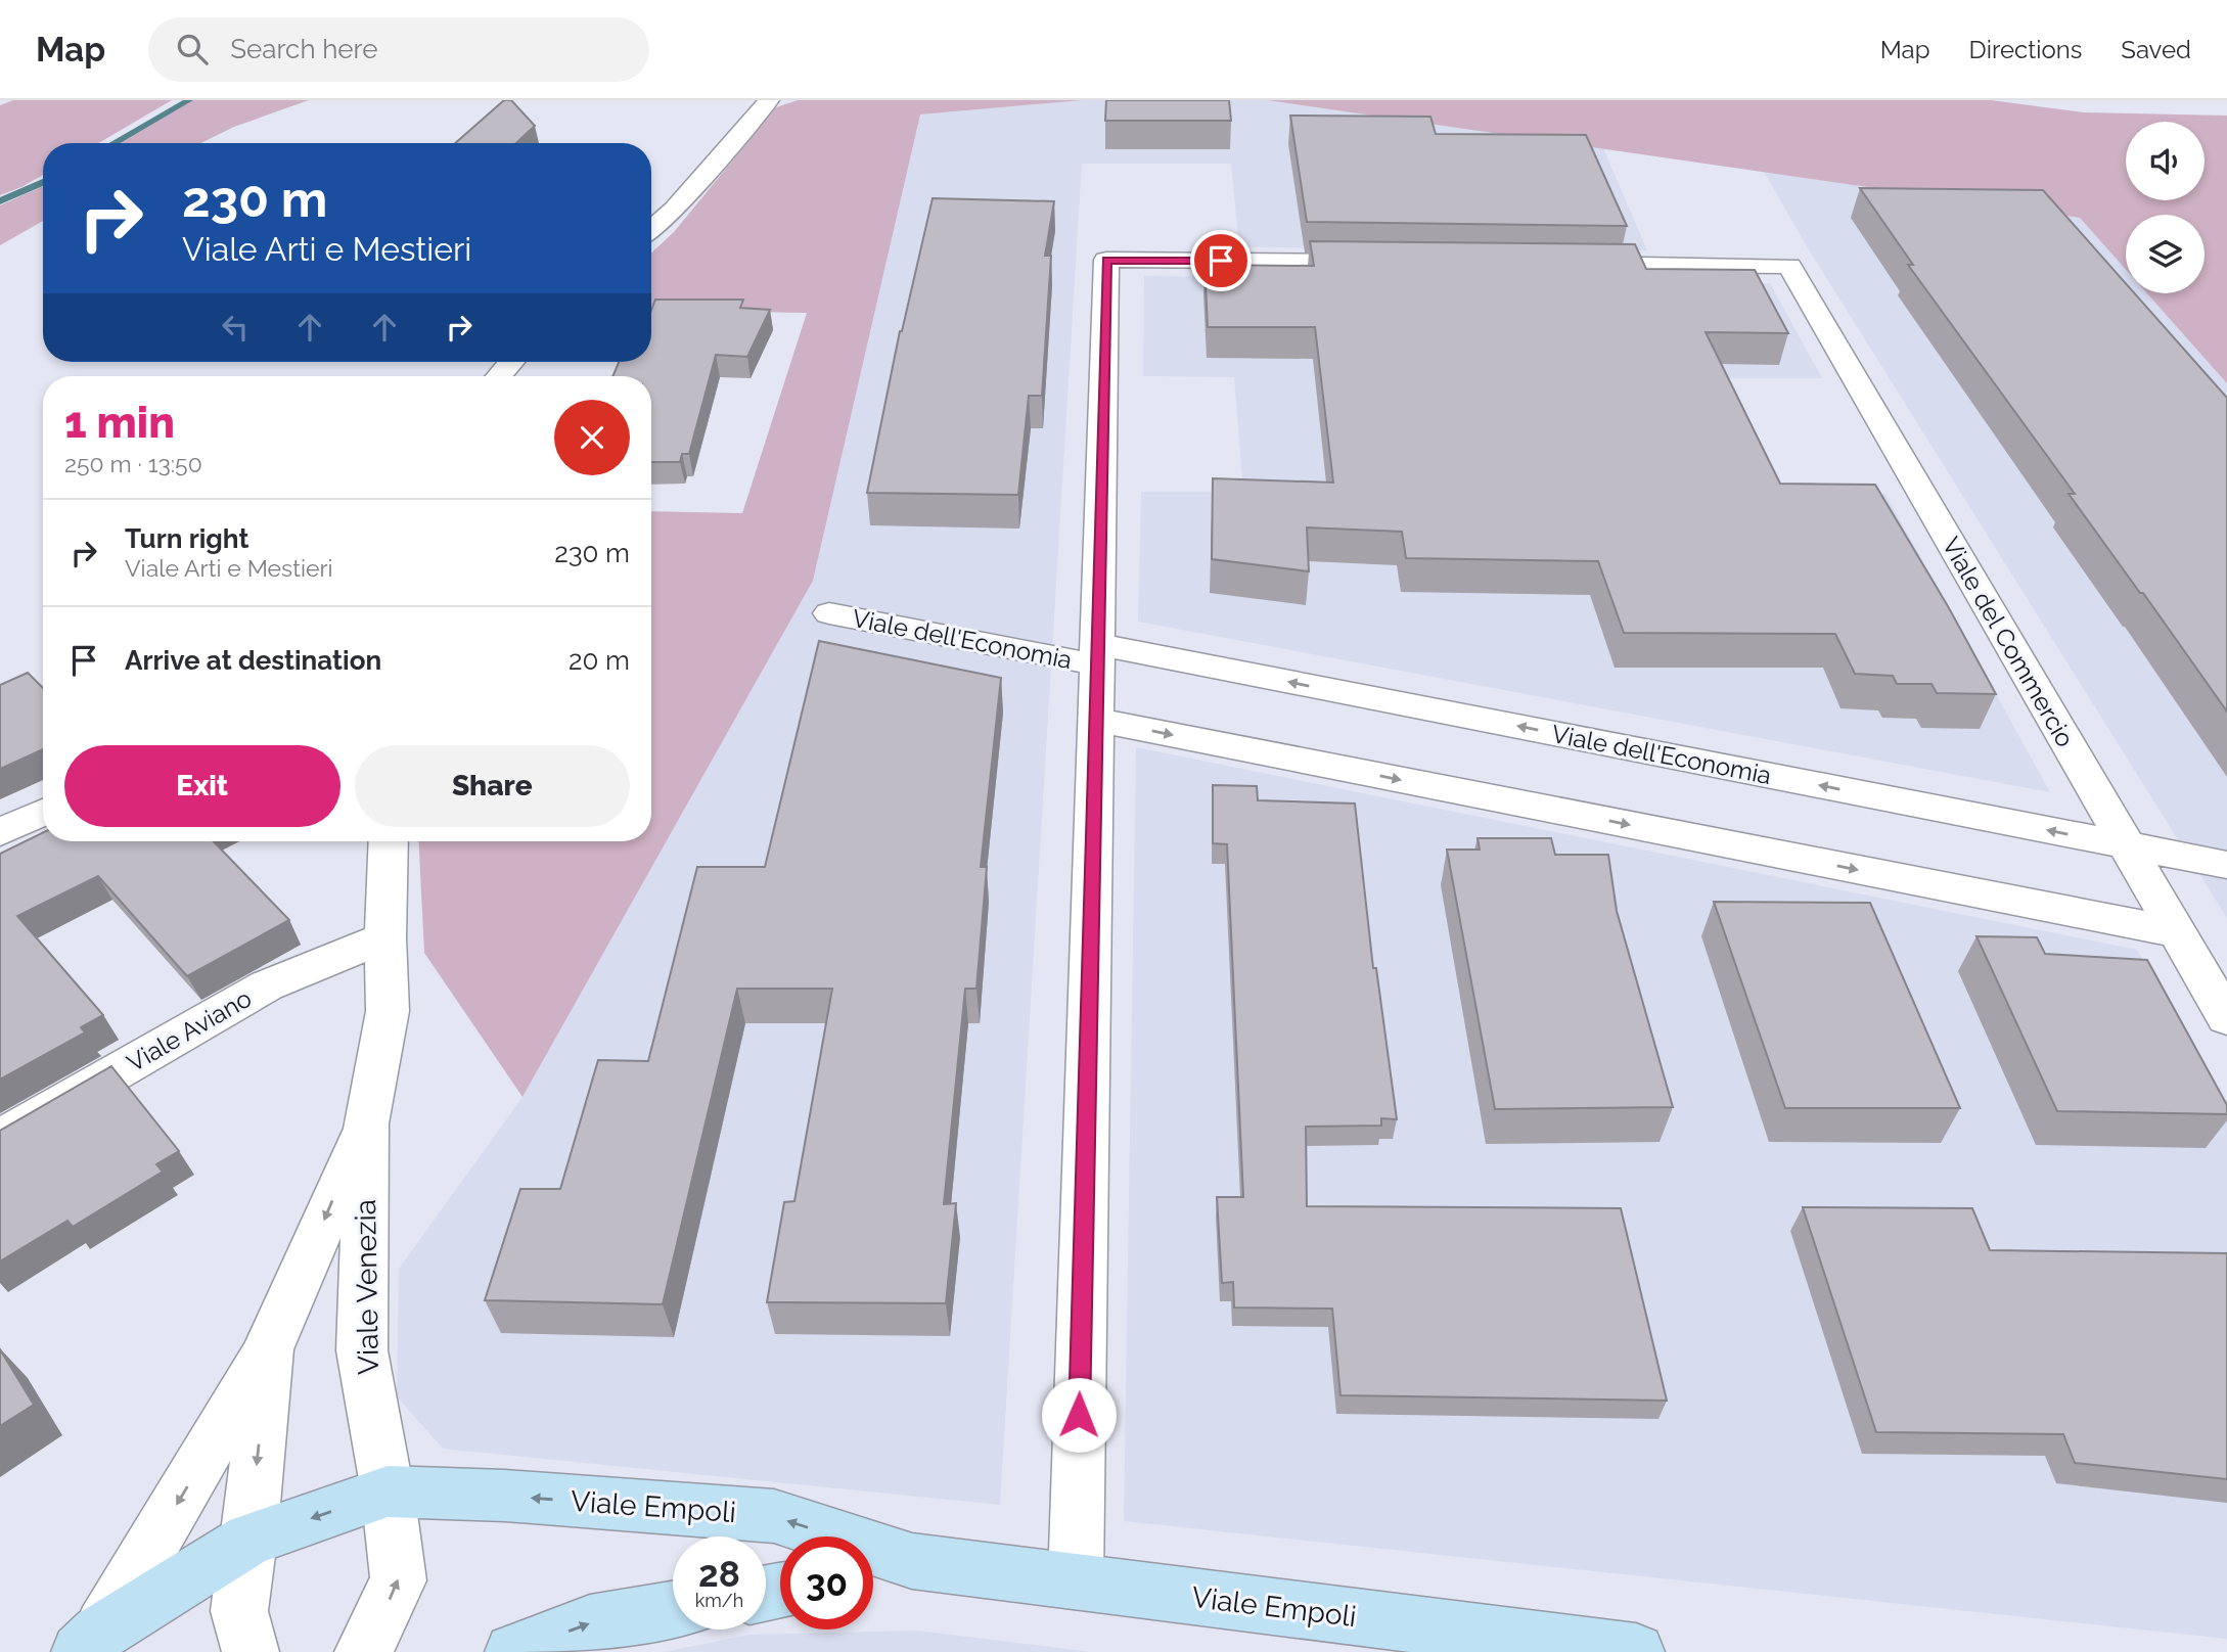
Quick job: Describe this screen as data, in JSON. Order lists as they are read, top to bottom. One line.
{"streets":{"street":["Viale dell'Economia","Viale del Commercio","Viale Aviano","Viale Venezia","Viale Empoli"]},"crossings":[["Viale dell'Economia","Viale del Commercio"],["Viale Aviano","Viale Venezia"],["Viale Venezia","Viale Empoli"]],"page":{"header":"Map","search":"Search here","nav":["Map","Directions","Saved"],"turn":["230 m","Viale Arti e Mestieri"],"heading":["1 min","250 m · 13:50"],"list":[{"name":"Turn right","note":"Viale Arti e Mestieri","value":"230 m"},{"name":"Arrive at destination","value":"20 m"}],"buttons":["Exit","Share"],"speed":"28 km/h","limit":"30"}}
